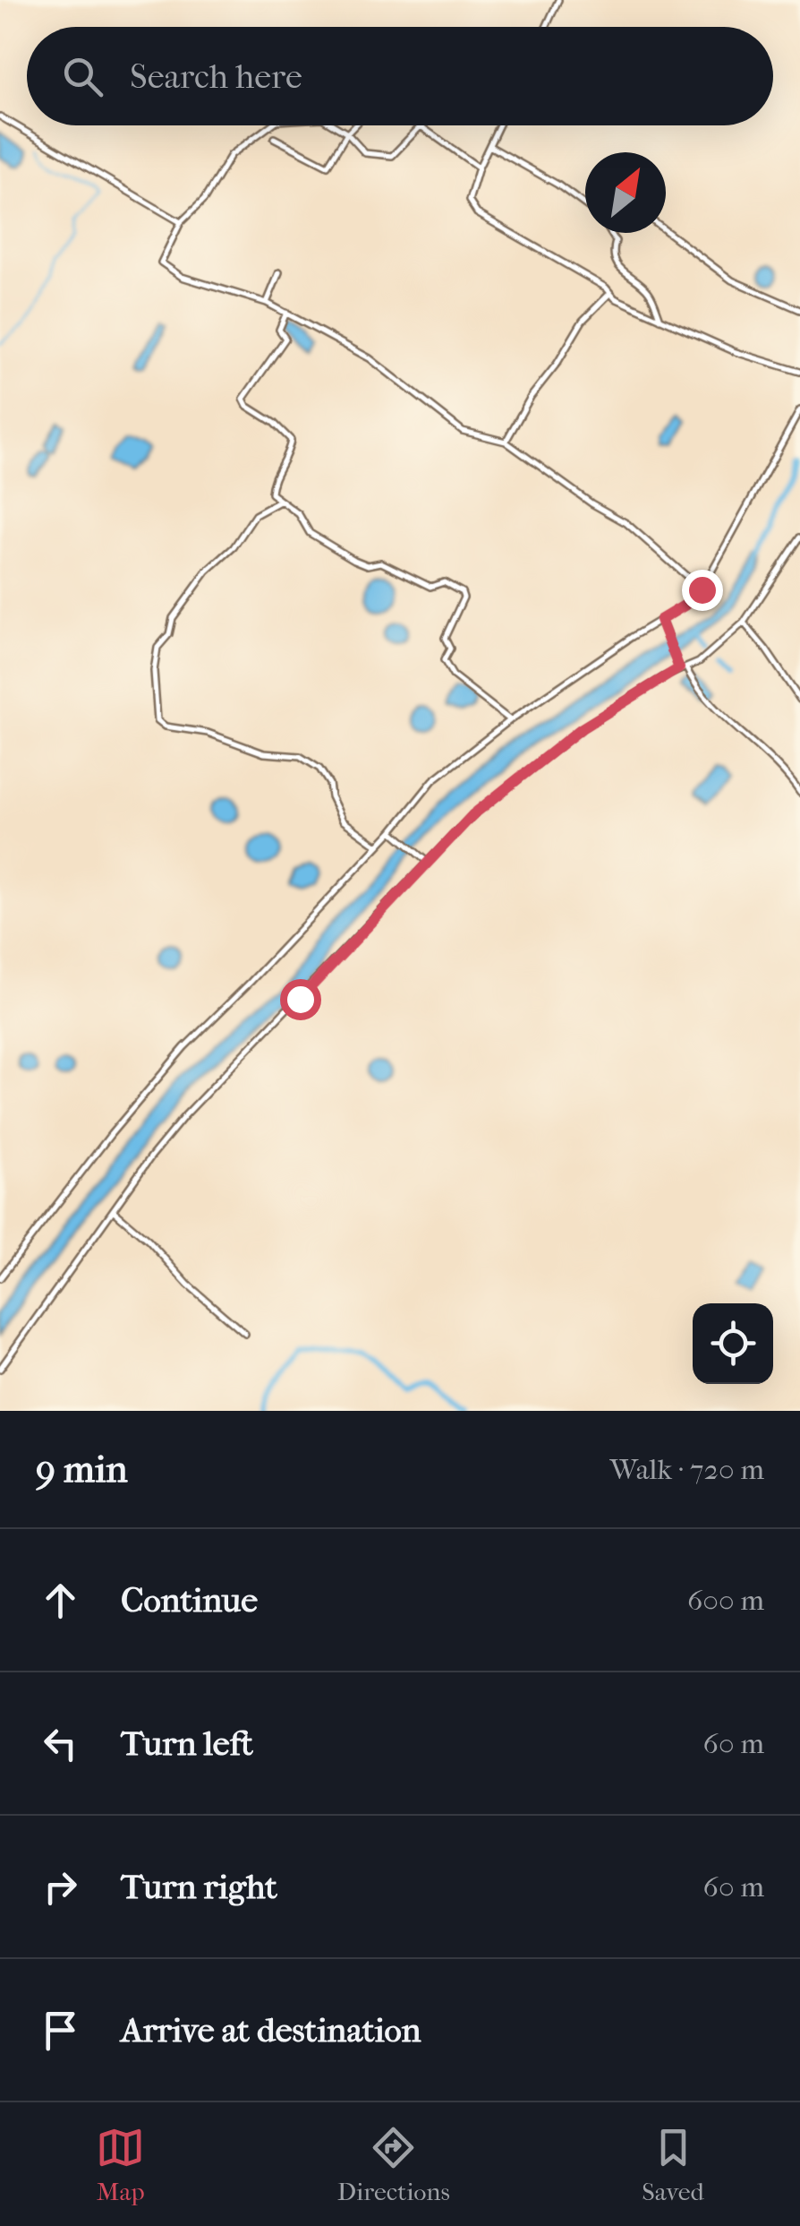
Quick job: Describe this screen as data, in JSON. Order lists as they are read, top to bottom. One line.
{"north":"top right","page":{"search":"Search here","heading":["9 min","Walk · 720 m"],"list":[["Continue","600 m"],["Turn left","60 m"],["Turn right","60 m"],"Arrive at destination"],"nav":["Map","Directions","Saved"]}}
